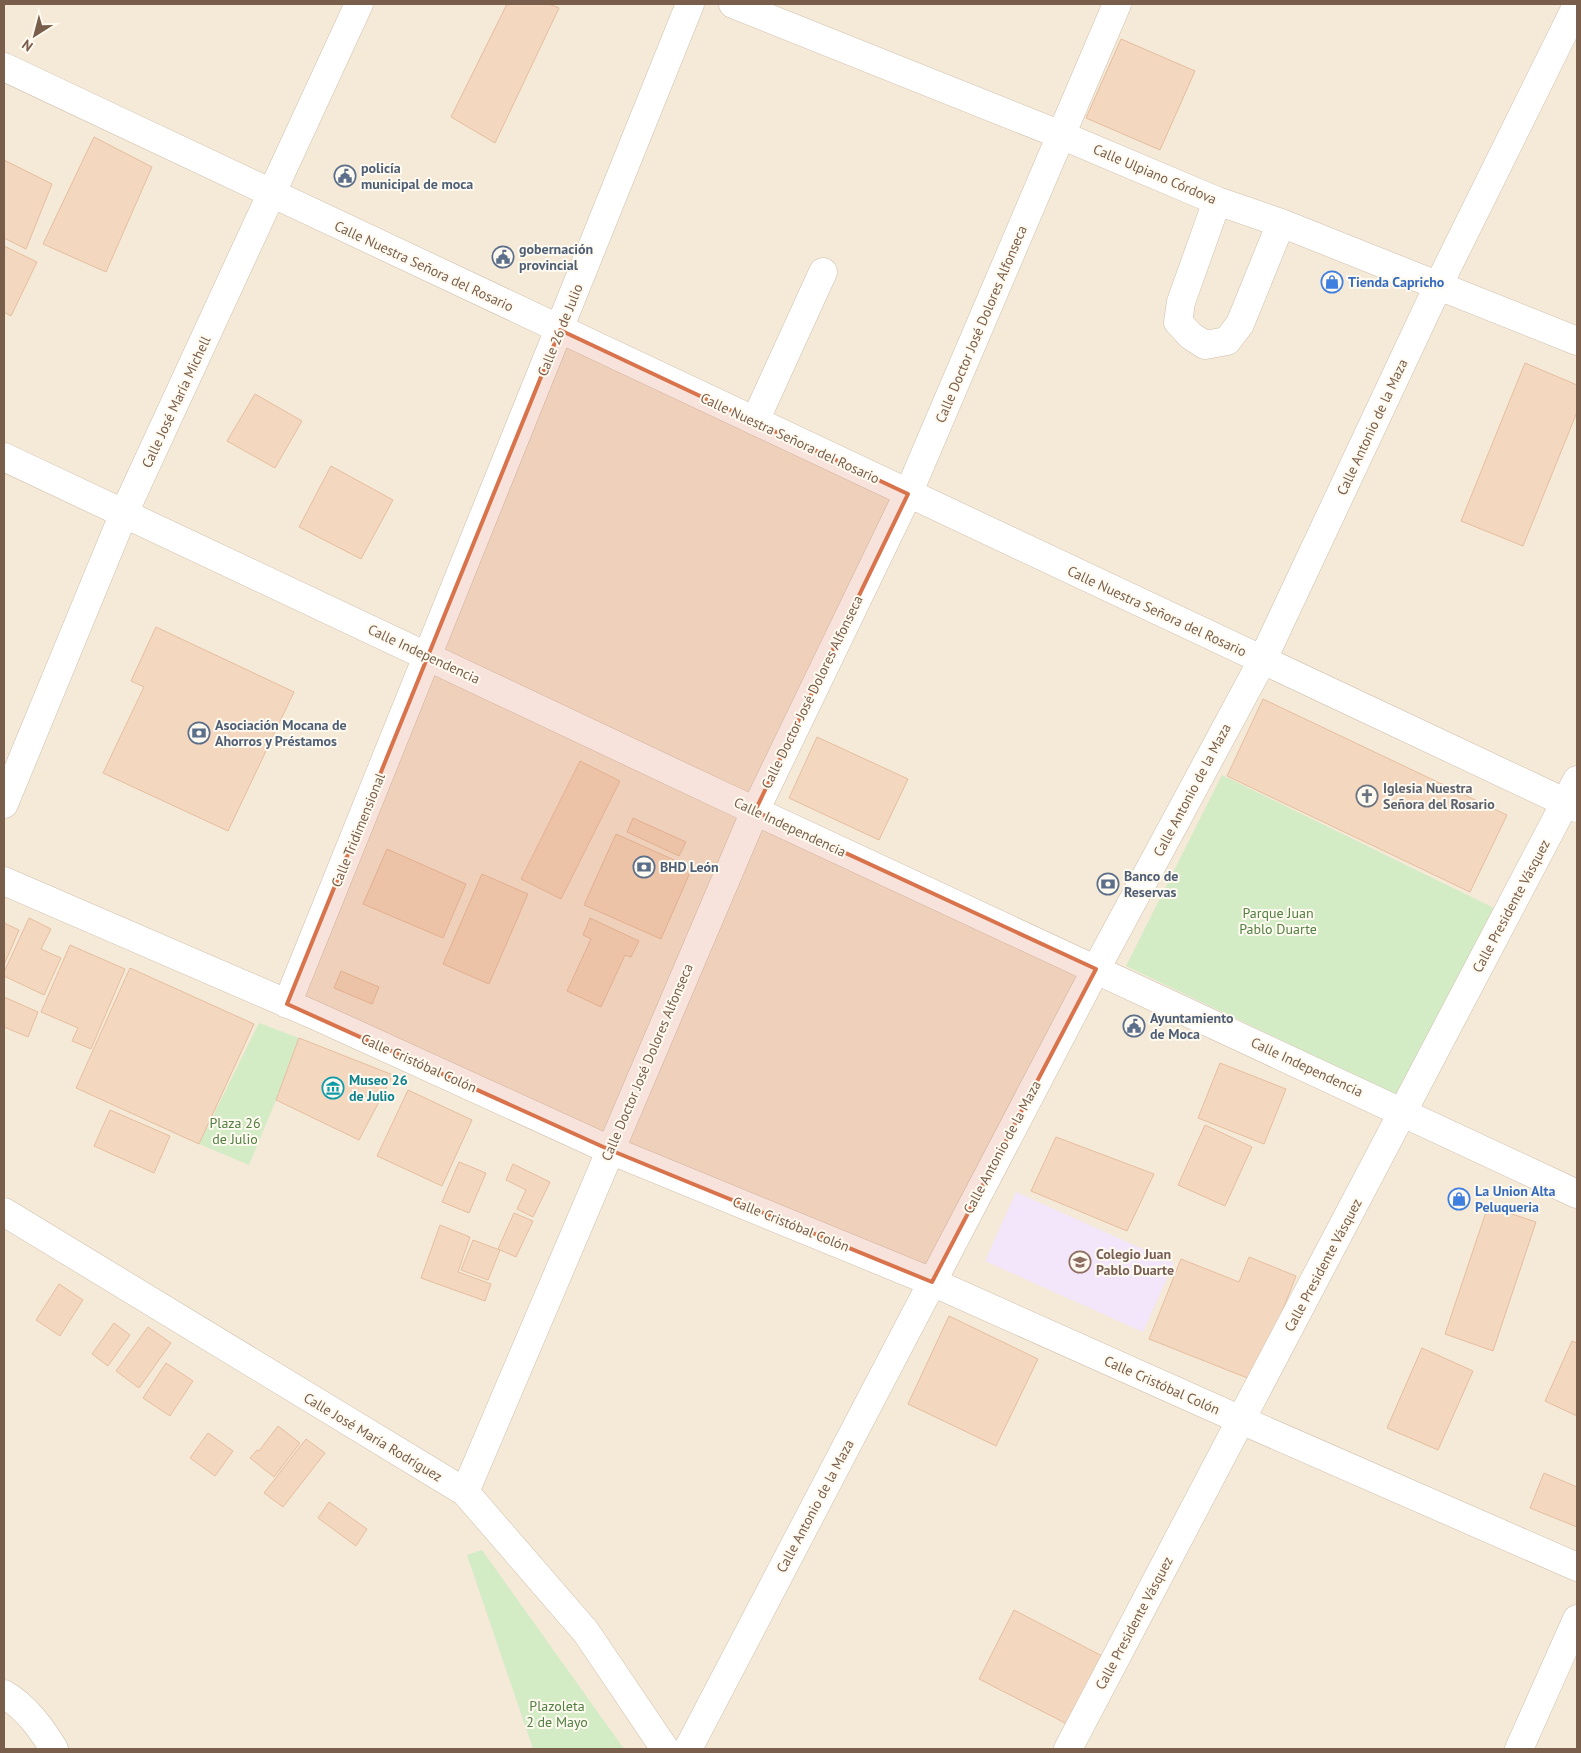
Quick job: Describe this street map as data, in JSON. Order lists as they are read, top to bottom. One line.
{"streets":{"street":["Calle Ulpiano Córdova","Calle Nuestra Señora del Rosario","Calle Doctor José Dolores Alfonseca","Calle 26 de Julio","Calle José María Michell","Calle Antonio de la Maza","Calle Independencia","Calle Tridimensional","Calle Presidente Vásquez","Calle Cristóbal Colón","Calle José María Rodríguez"]},"crossings":[["Calle Ulpiano Córdova","Calle Doctor José Dolores Alfonseca"],["Calle Ulpiano Córdova","Calle Antonio de la Maza"],["Calle Nuestra Señora del Rosario","Calle Doctor José Dolores Alfonseca"],["Calle Nuestra Señora del Rosario","Calle 26 de Julio"],["Calle Nuestra Señora del Rosario","Calle José María Michell"],["Calle Nuestra Señora del Rosario","Calle Antonio de la Maza"],["Calle Nuestra Señora del Rosario","Calle Presidente Vásquez"],["Calle Doctor José Dolores Alfonseca","Calle Independencia"],["Calle Doctor José Dolores Alfonseca","Calle Cristóbal Colón"],["Calle Doctor José Dolores Alfonseca","Calle José María Rodríguez"],["Calle 26 de Julio","Calle Independencia"],["Calle 26 de Julio","Calle Tridimensional"],["Calle José María Michell","Calle Independencia"],["Calle Antonio de la Maza","Calle Independencia"],["Calle Antonio de la Maza","Calle Cristóbal Colón"],["Calle Independencia","Calle Tridimensional"],["Calle Independencia","Calle Presidente Vásquez"],["Calle Tridimensional","Calle Cristóbal Colón"],["Calle Presidente Vásquez","Calle Cristóbal Colón"]],"parks":["Parque Juan Pablo Duarte","Plaza 26 de Julio","Plazoleta 2 de Mayo"],"places":{"public building":["policía municipal de moca","gobernación provincial","Ayuntamiento de Moca"],"shop":["Tienda Capricho","La Union Alta Peluqueria"],"bank":["Asociación Mocana de Ahorros y Préstamos","BHD León","Banco de Reservas"],"church":["Iglesia Nuestra Señora del Rosario"],"museum":["Museo 26 de Julio"],"school or university":["Colegio Juan Pablo Duarte"]},"north":"bottom left"}
